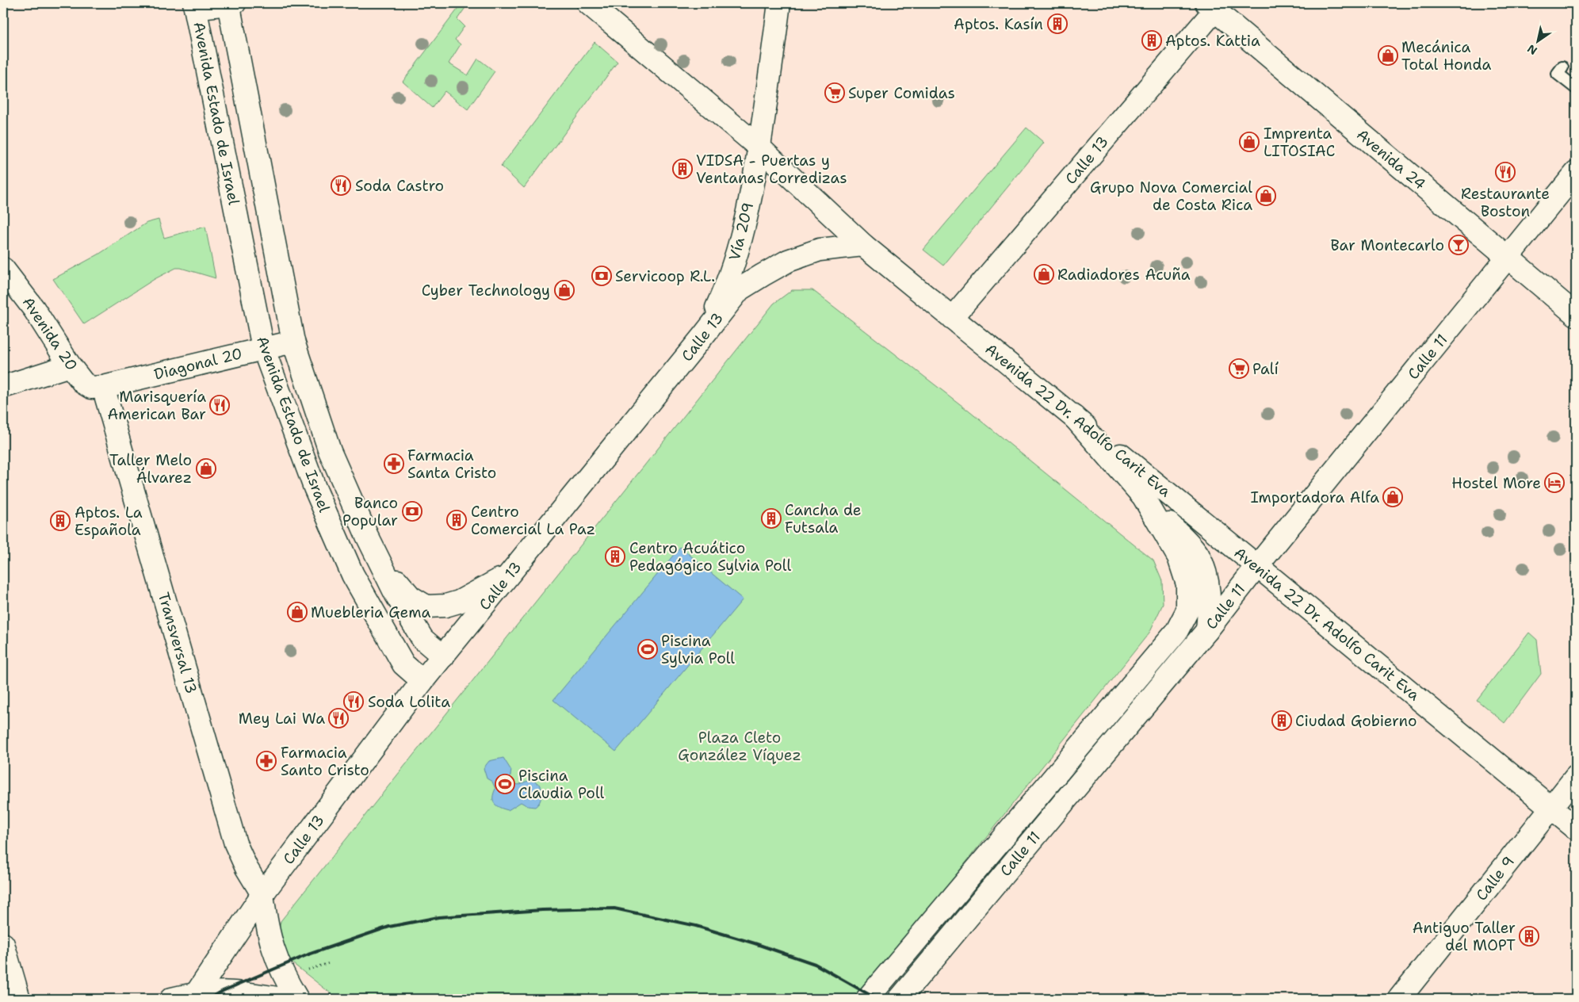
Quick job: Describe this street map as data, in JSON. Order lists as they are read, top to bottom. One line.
{"streets":{"main road":["Avenida Estado de Israel","Avenida 24","Calle 13","Vía 209","Avenida 20","Calle 11","Diagonal 20","Avenida 22 Dr. Adolfo Carit Eva","Transversal 13","Calle 9"]},"crossings":[["Avenida Estado de Israel","Calle 13"],["Avenida Estado de Israel","Diagonal 20"],["Avenida 24","Calle 13"],["Avenida 24","Calle 11"],["Calle 13","Vía 209"],["Calle 13","Avenida 22 Dr. Adolfo Carit Eva"],["Calle 13","Transversal 13"],["Vía 209","Avenida 22 Dr. Adolfo Carit Eva"],["Avenida 20","Diagonal 20"],["Avenida 20","Transversal 13"],["Calle 11","Avenida 22 Dr. Adolfo Carit Eva"],["Diagonal 20","Transversal 13"],["Avenida 22 Dr. Adolfo Carit Eva","Calle 9"]],"parks":["Plaza Cleto González Víquez"],"places":{"building":["Aptos. Kasín","Aptos. Kattia","VIDSA - Puertas y Ventanas Corredizas","Cancha de Futsala","Centro Comercial La Paz","Aptos. La Española","Centro Acuático Pedagógico Sylvia Poll","Ciudad Gobierno","Antiguo Taller del MOPT"],"shop":["Mecánica Total Honda","Imprenta LITOSIAC","Grupo Nova Comercial de Costa Rica","Radiadores Acuña","Cyber Technology","Taller Melo Álvarez","Importadora Alfa","Muebleria Gema"],"supermarket":["Super Comidas","Palí"],"restaurant":["Restaurante Boston","Soda Castro","Marisquería American Bar","Soda Lolita","Mey Lai Wa"],"bar":["Bar Montecarlo"],"bank":["Servicoop R.L.","Banco Popular"],"pharmacy":["Farmacia Santa Cristo","Farmacia Santo Cristo"],"hotel":["Hostel More"],"sports":["Piscina Sylvia Poll","Piscina Claudia Poll"]},"north":"bottom left"}
